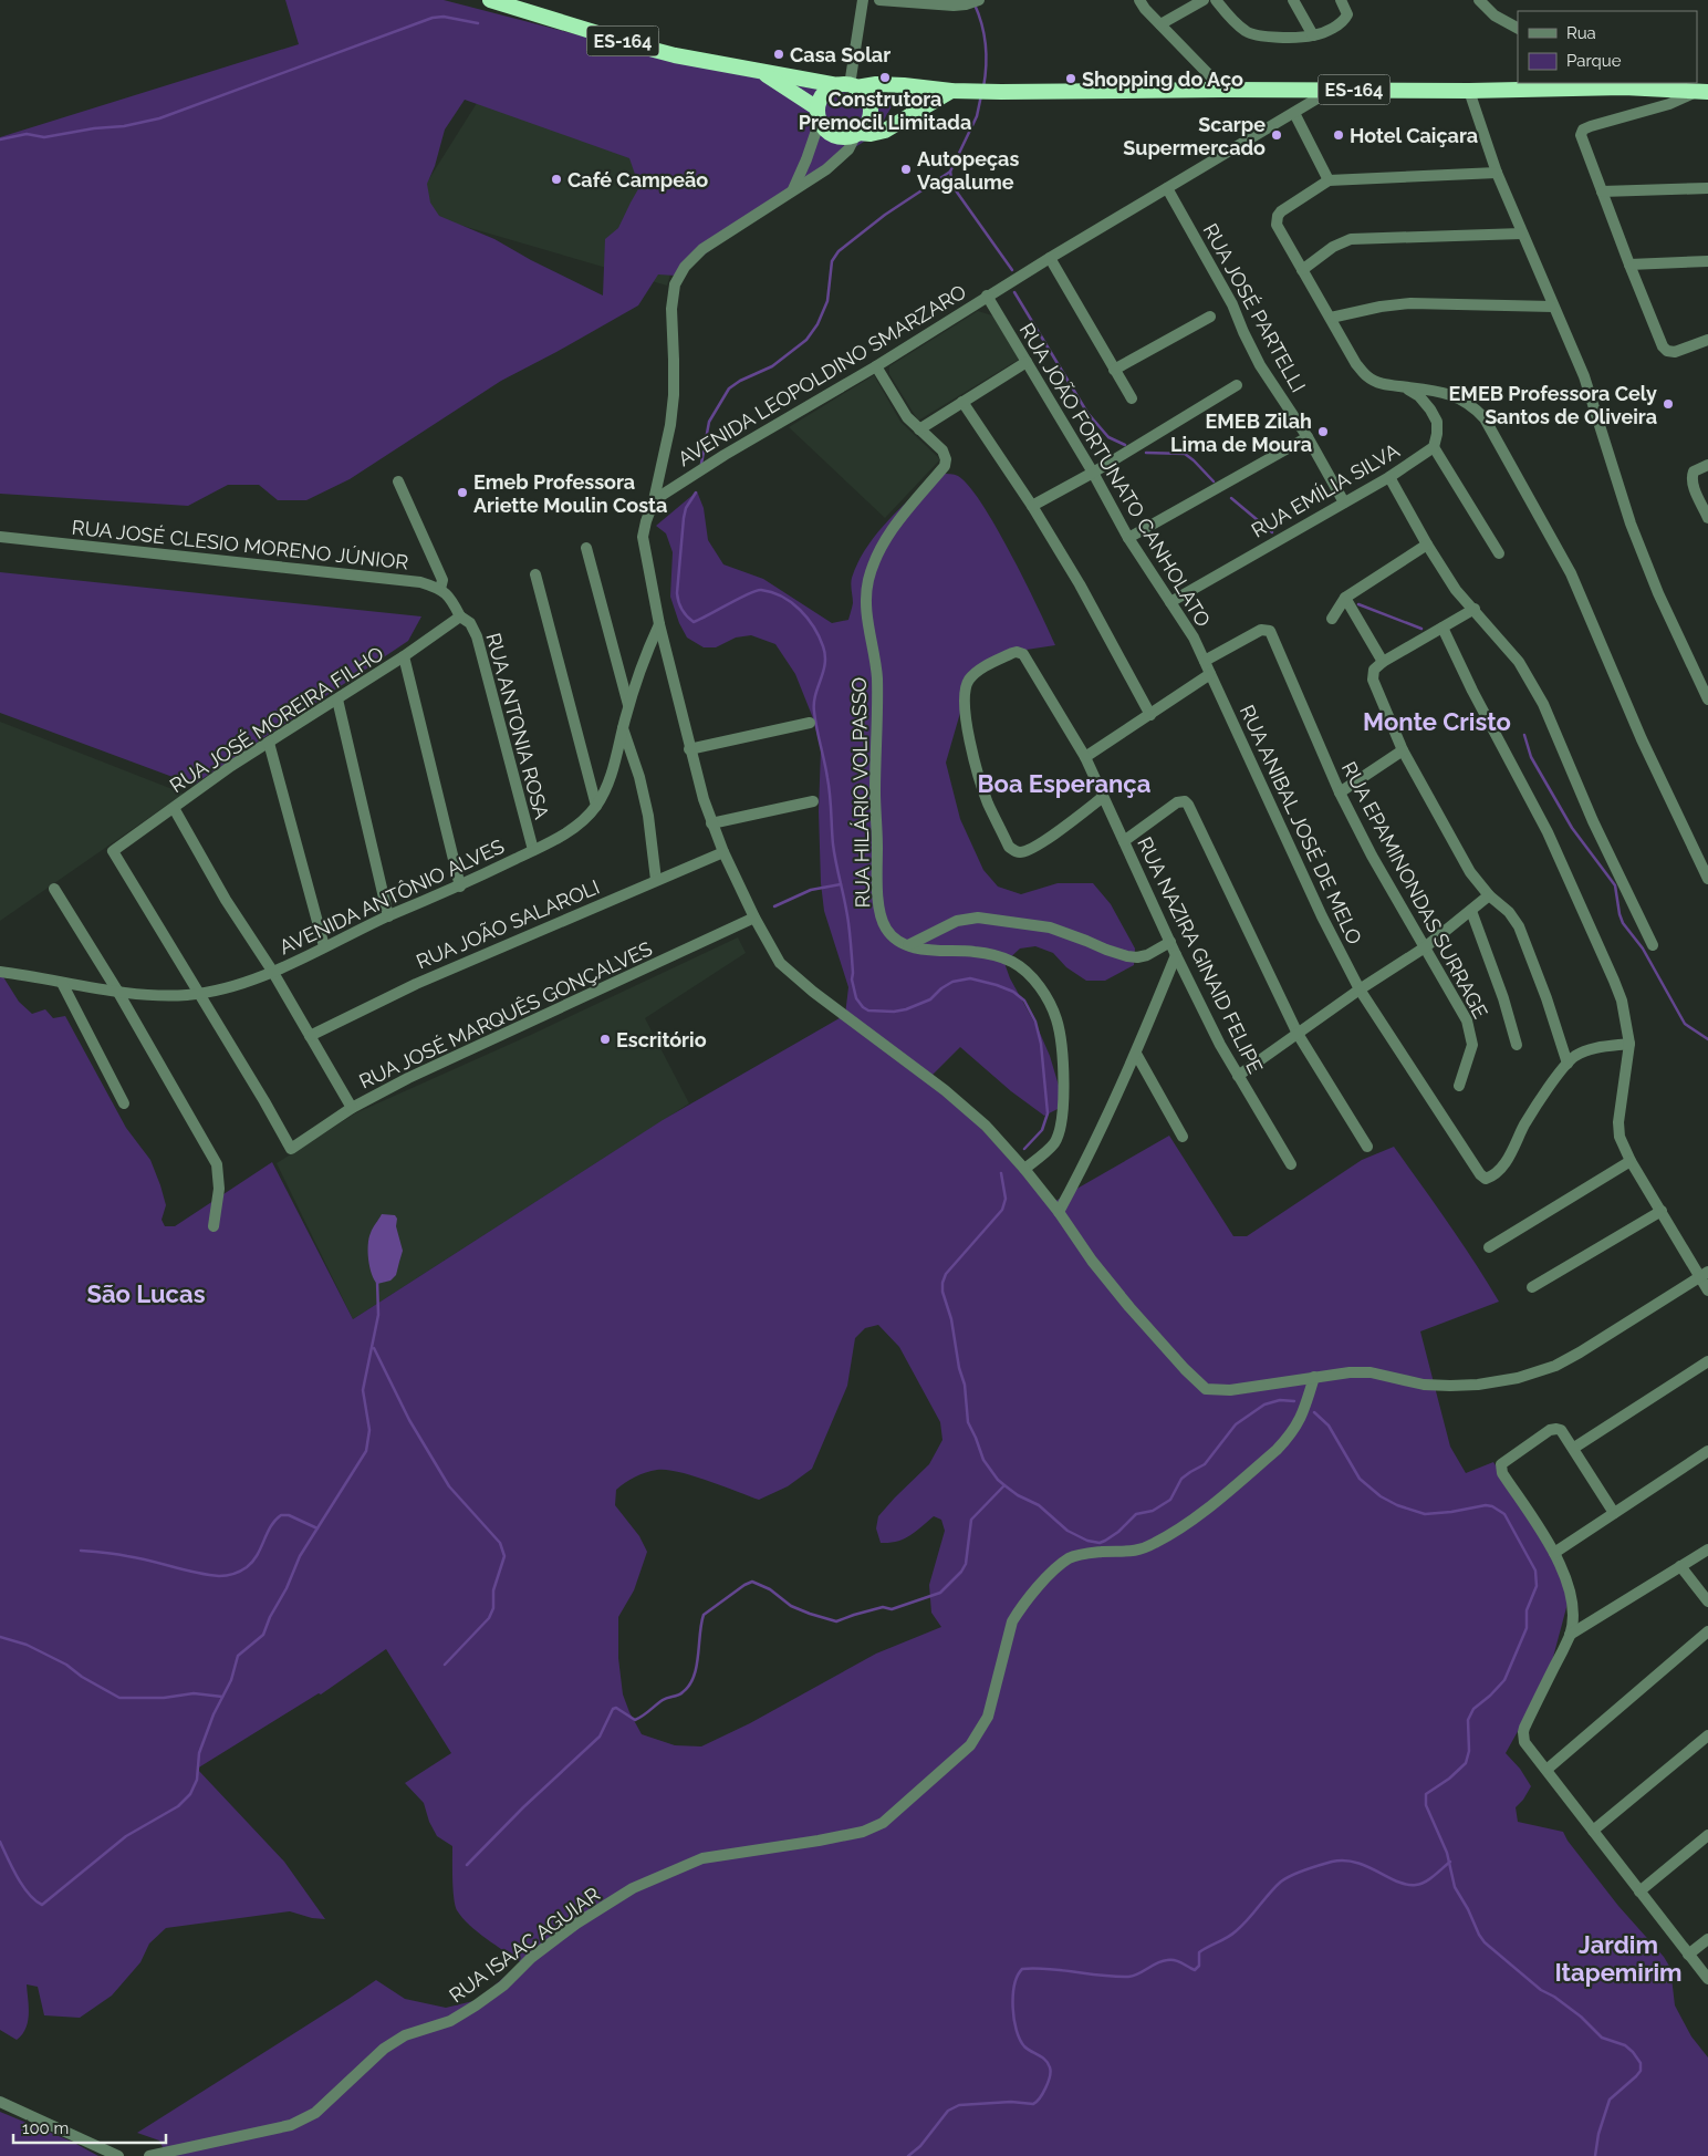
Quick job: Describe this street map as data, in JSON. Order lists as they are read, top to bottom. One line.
{"streets":{"highway":["ES-164"],"street":["RUA JOSÉ PARTELLI","AVENIDA LEOPOLDINO SMARZARO","RUA JOÃO FORTUNATO CANHOLATO","RUA EMÍLIA SILVA","RUA JOSÉ CLESIO MORENO JÚNIOR","RUA JOSÉ MOREIRA FILHO","RUA ANTONIA ROSA","RUA HILÁRIO VOLPASSO","RUA ANIBAL JOSÉ DE MELO","RUA EPAMINONDAS SURRAGE","AVENIDA ANTÔNIO ALVES","RUA JOÃO SALAROLI","RUA NAZIRA GINAID FELIPE","RUA JOSÉ MARQUÊS GONÇALVES","RUA ISAAC AGUIAR"]},"crossings":[["ES-164","AVENIDA LEOPOLDINO SMARZARO"],["RUA JOSÉ PARTELLI","AVENIDA LEOPOLDINO SMARZARO"],["RUA JOSÉ PARTELLI","RUA EMÍLIA SILVA"],["AVENIDA LEOPOLDINO SMARZARO","RUA JOÃO FORTUNATO CANHOLATO"],["AVENIDA LEOPOLDINO SMARZARO","RUA HILÁRIO VOLPASSO"],["RUA JOÃO FORTUNATO CANHOLATO","RUA EMÍLIA SILVA"],["RUA JOÃO FORTUNATO CANHOLATO","RUA ANIBAL JOSÉ DE MELO"],["RUA JOÃO FORTUNATO CANHOLATO","RUA EPAMINONDAS SURRAGE"],["RUA JOSÉ MOREIRA FILHO","RUA ANTONIA ROSA"],["RUA JOSÉ MOREIRA FILHO","AVENIDA ANTÔNIO ALVES"],["RUA JOSÉ MOREIRA FILHO","RUA JOSÉ MARQUÊS GONÇALVES"],["RUA ANTONIA ROSA","AVENIDA ANTÔNIO ALVES"],["AVENIDA ANTÔNIO ALVES","RUA JOSÉ MARQUÊS GONÇALVES"]],"districts":["Monte Cristo","Boa Esperança","São Lucas","Jardim Itapemirim"],"places":["Casa Solar","Construtora Premocil Limitada","Shopping do Aço","Scarpe Supermercado","Hotel Caiçara","Autopeças Vagalume","Café Campeão","EMEB Professora Cely Santos de Oliveira","EMEB Zilah Lima de Moura","Emeb Professora Ariette Moulin Costa","Escritório"],"legend":["Rua","Parque"],"scale_bar":"100 m"}
